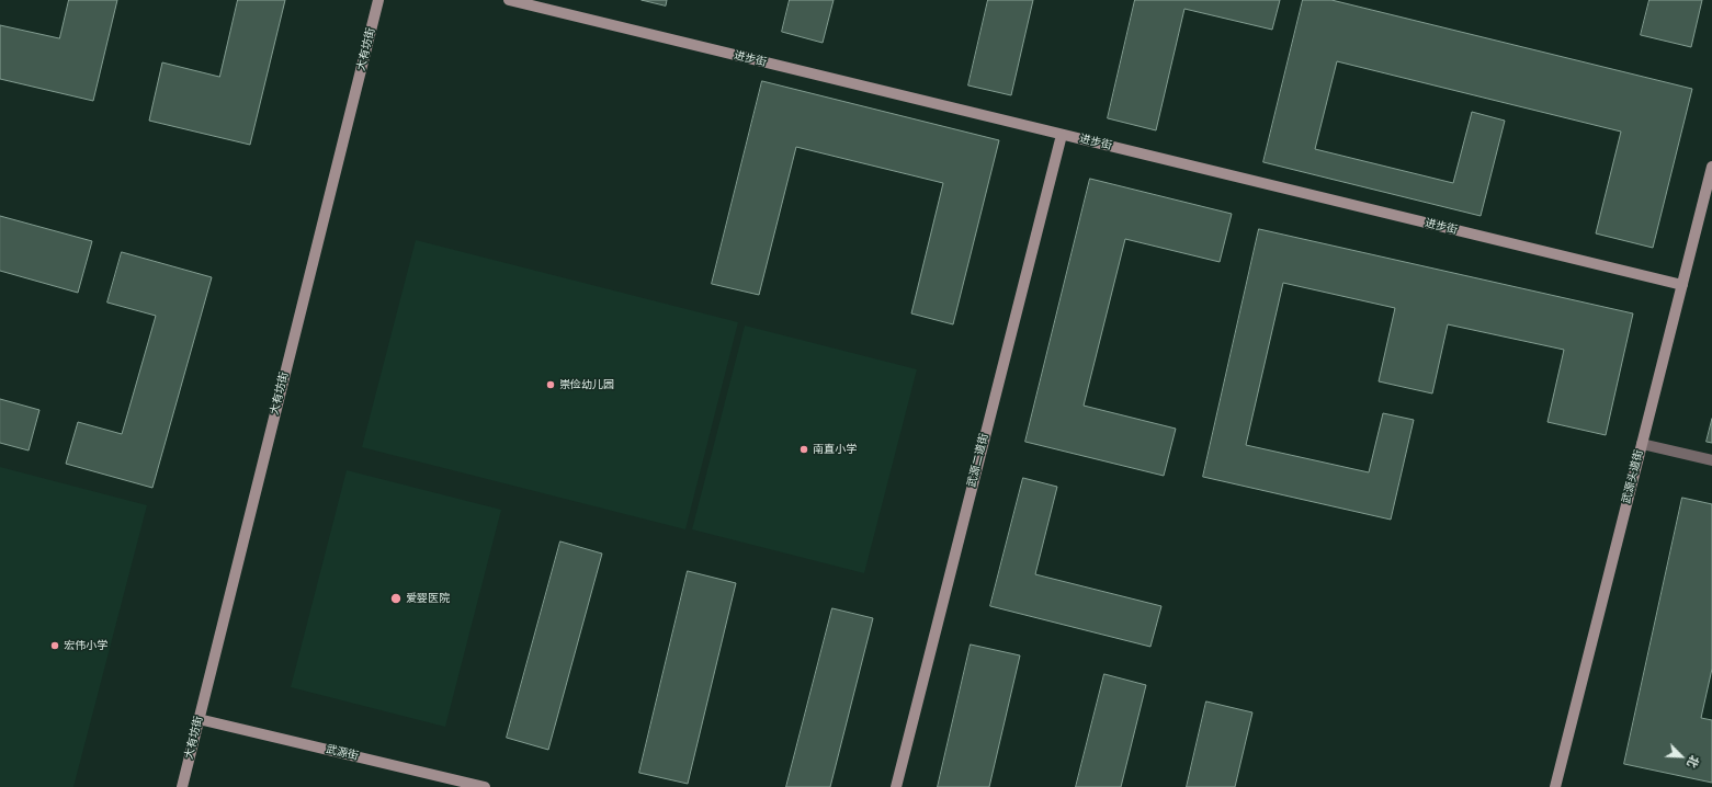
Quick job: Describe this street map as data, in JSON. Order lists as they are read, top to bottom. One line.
{"streets":{"street":["大有坊街","进步街","武源二道街","武源头道街","武源街"]},"crossings":[["大有坊街","武源街"],["进步街","武源二道街"],["进步街","武源头道街"]],"places":["崇俭幼儿园","南直小学","爱婴医院","宏伟小学"],"north":"bottom right"}
